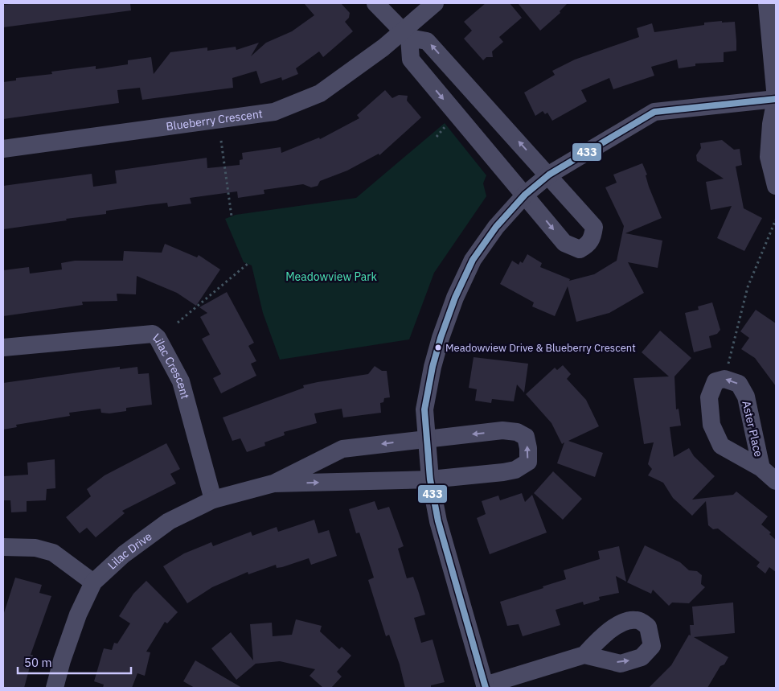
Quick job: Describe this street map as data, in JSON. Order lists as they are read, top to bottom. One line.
{"streets":{"street":["Blueberry Crescent","Lilac Crescent","Aster Place","Lilac Drive"]},"crossings":[["Lilac Crescent","Lilac Drive"]],"one_way":["Aster Place"],"parks":["Meadowview Park"],"places":["Meadowview Drive & Blueberry Crescent"],"lines":["transit line 433"],"scale_bar":"50 m"}
